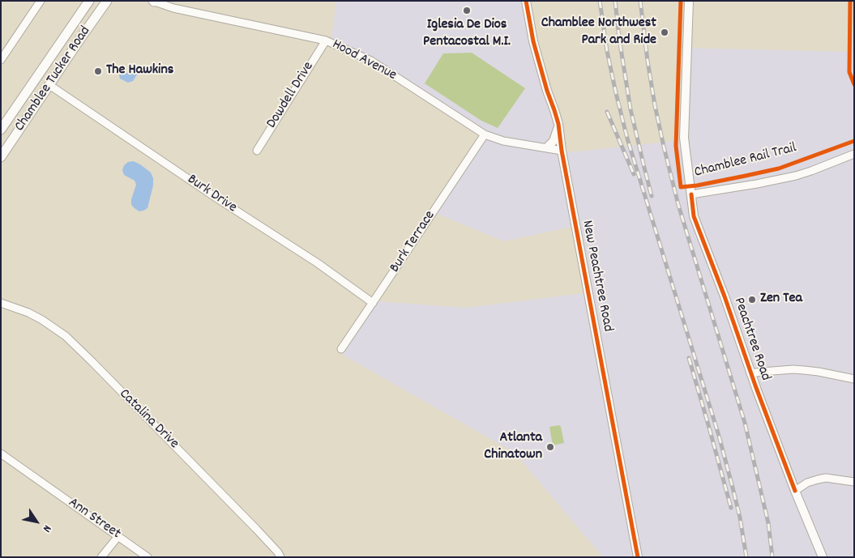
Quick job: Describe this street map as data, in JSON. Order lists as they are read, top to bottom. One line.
{"streets":{"main road":["Chamblee Tucker Road"],"street":["Hood Avenue","Dowdell Drive","Burk Drive","Burk Terrace","New Peachtree Road","Peachtree Road","Catalina Drive","Ann Street"],"cycle path":["Chamblee Rail Trail"]},"crossings":[["Hood Avenue","Dowdell Drive"],["Hood Avenue","Burk Terrace"],["Hood Avenue","New Peachtree Road"],["Chamblee Tucker Road","Burk Drive"],["Burk Drive","Burk Terrace"]],"places":["Iglesia De Dios Pentacostal M.I.","Chamblee Northwest Park and Ride","The Hawkins","Zen Tea","Atlanta Chinatown"],"north":"bottom right"}
